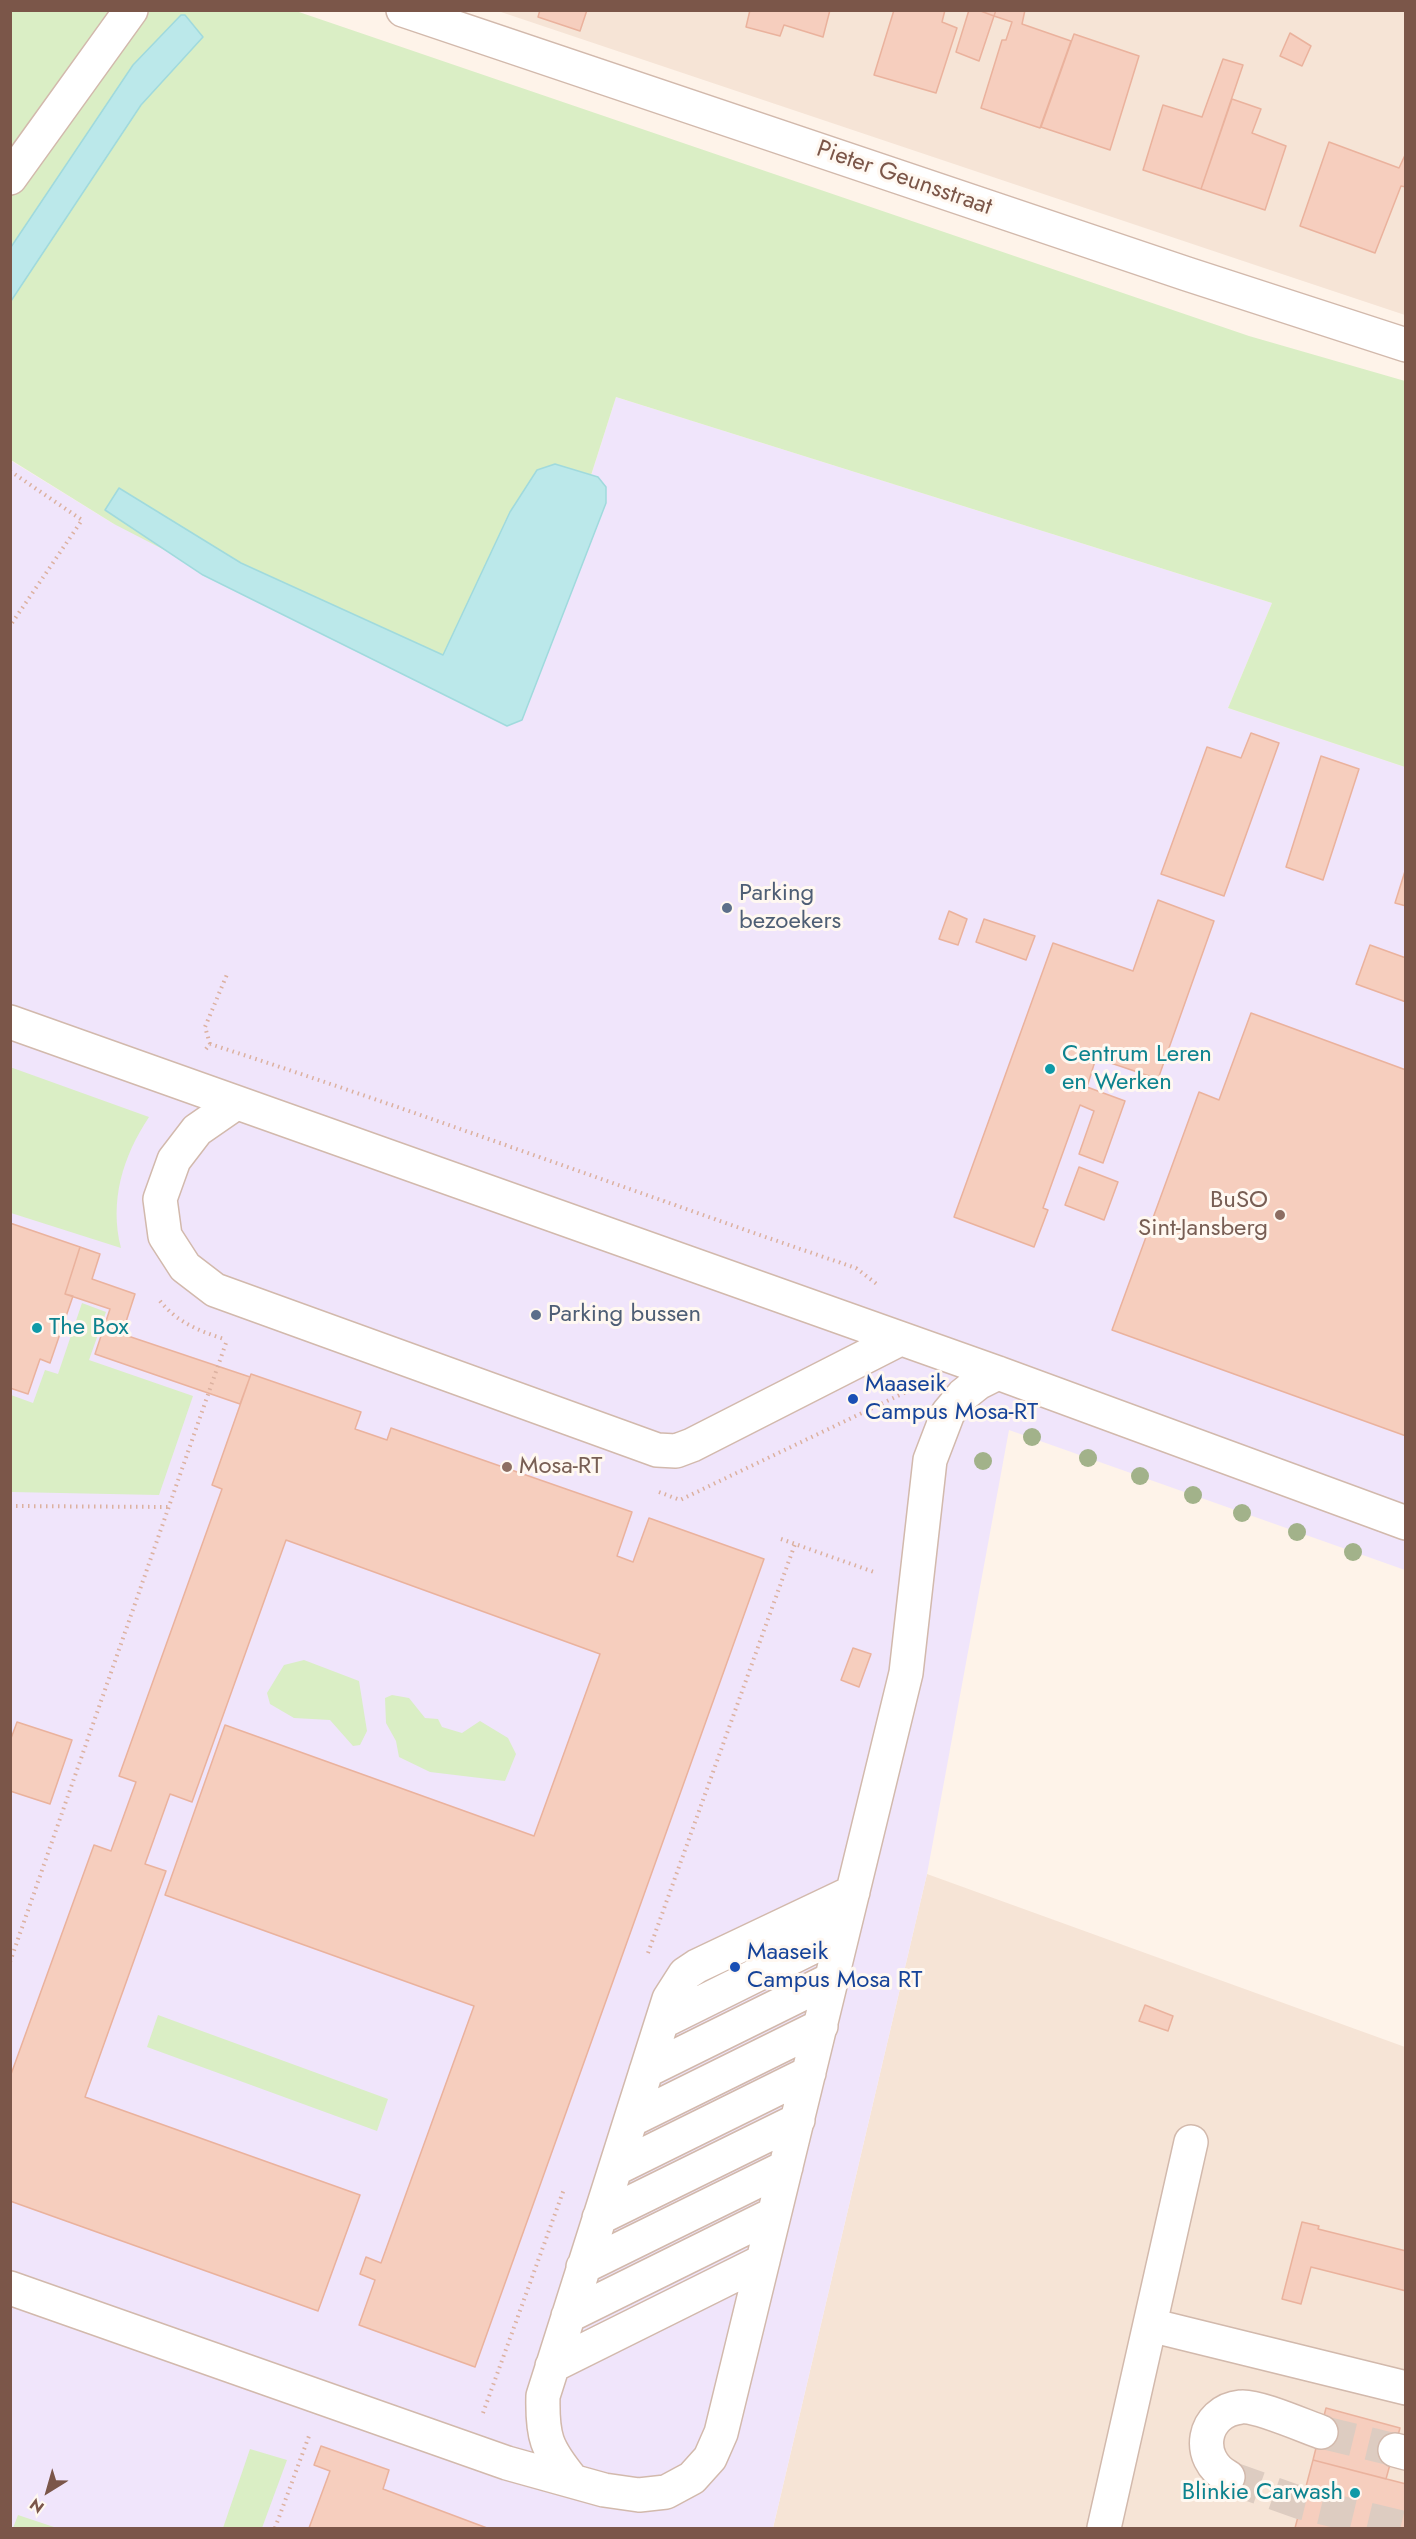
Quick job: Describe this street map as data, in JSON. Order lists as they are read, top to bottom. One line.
{"streets":{"street":["Pieter Geunsstraat"]},"places":["Parking bezoekers","Centrum Leren en Werken","BuSO Sint-Jansberg","Parking bussen","The Box","Maaseik Campus Mosa-RT","Mosa-RT","Maaseik Campus Mosa RT","Blinkie Carwash"],"north":"bottom left"}
